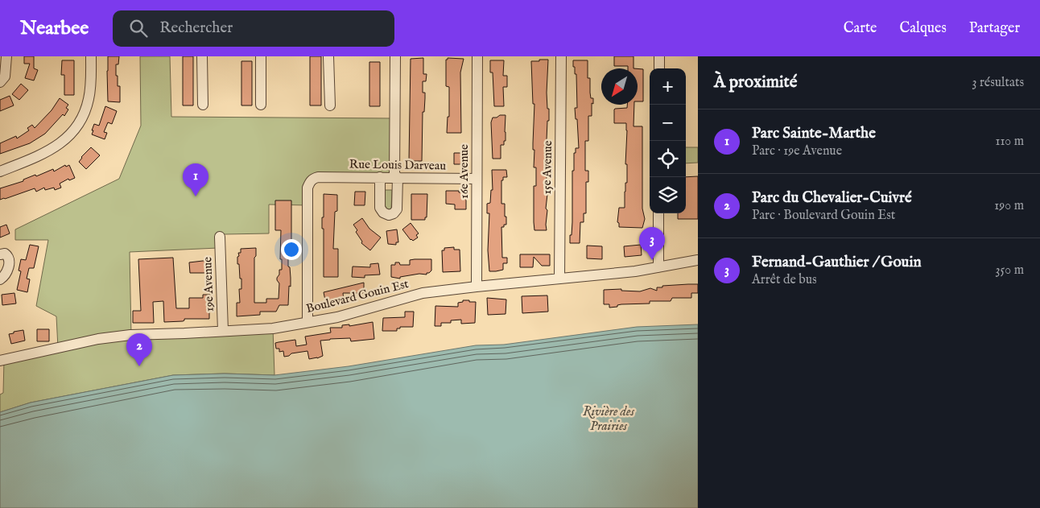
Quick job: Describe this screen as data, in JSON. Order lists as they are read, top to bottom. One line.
{"streets":{"street":["Rue Louis Darveau","15e Avenue","16e Avenue","19e Avenue","Boulevard Gouin Est"]},"crossings":[["Rue Louis Darveau","16e Avenue"],["Rue Louis Darveau","Boulevard Gouin Est"],["15e Avenue","Boulevard Gouin Est"],["16e Avenue","Boulevard Gouin Est"],["19e Avenue","Boulevard Gouin Est"]],"water":["Rivière des Prairies"],"north":"bottom left","page":{"header":"Nearbee","search":"Rechercher","nav":["Carte","Calques","Partager"],"heading":["À proximité","3 résultats"],"map_buttons":["+","−"],"list":[{"mark":"1","name":"Parc Sainte-Marthe","note":"Parc · 19e Avenue","value":"110 m"},{"mark":"2","name":"Parc du Chevalier-Cuivré","note":"Parc · Boulevard Gouin Est","value":"190 m"},{"mark":"3","name":"Fernand-Gauthier / Gouin","note":"Arrêt de bus","value":"350 m"}],"pins":["1","3","2"]}}
